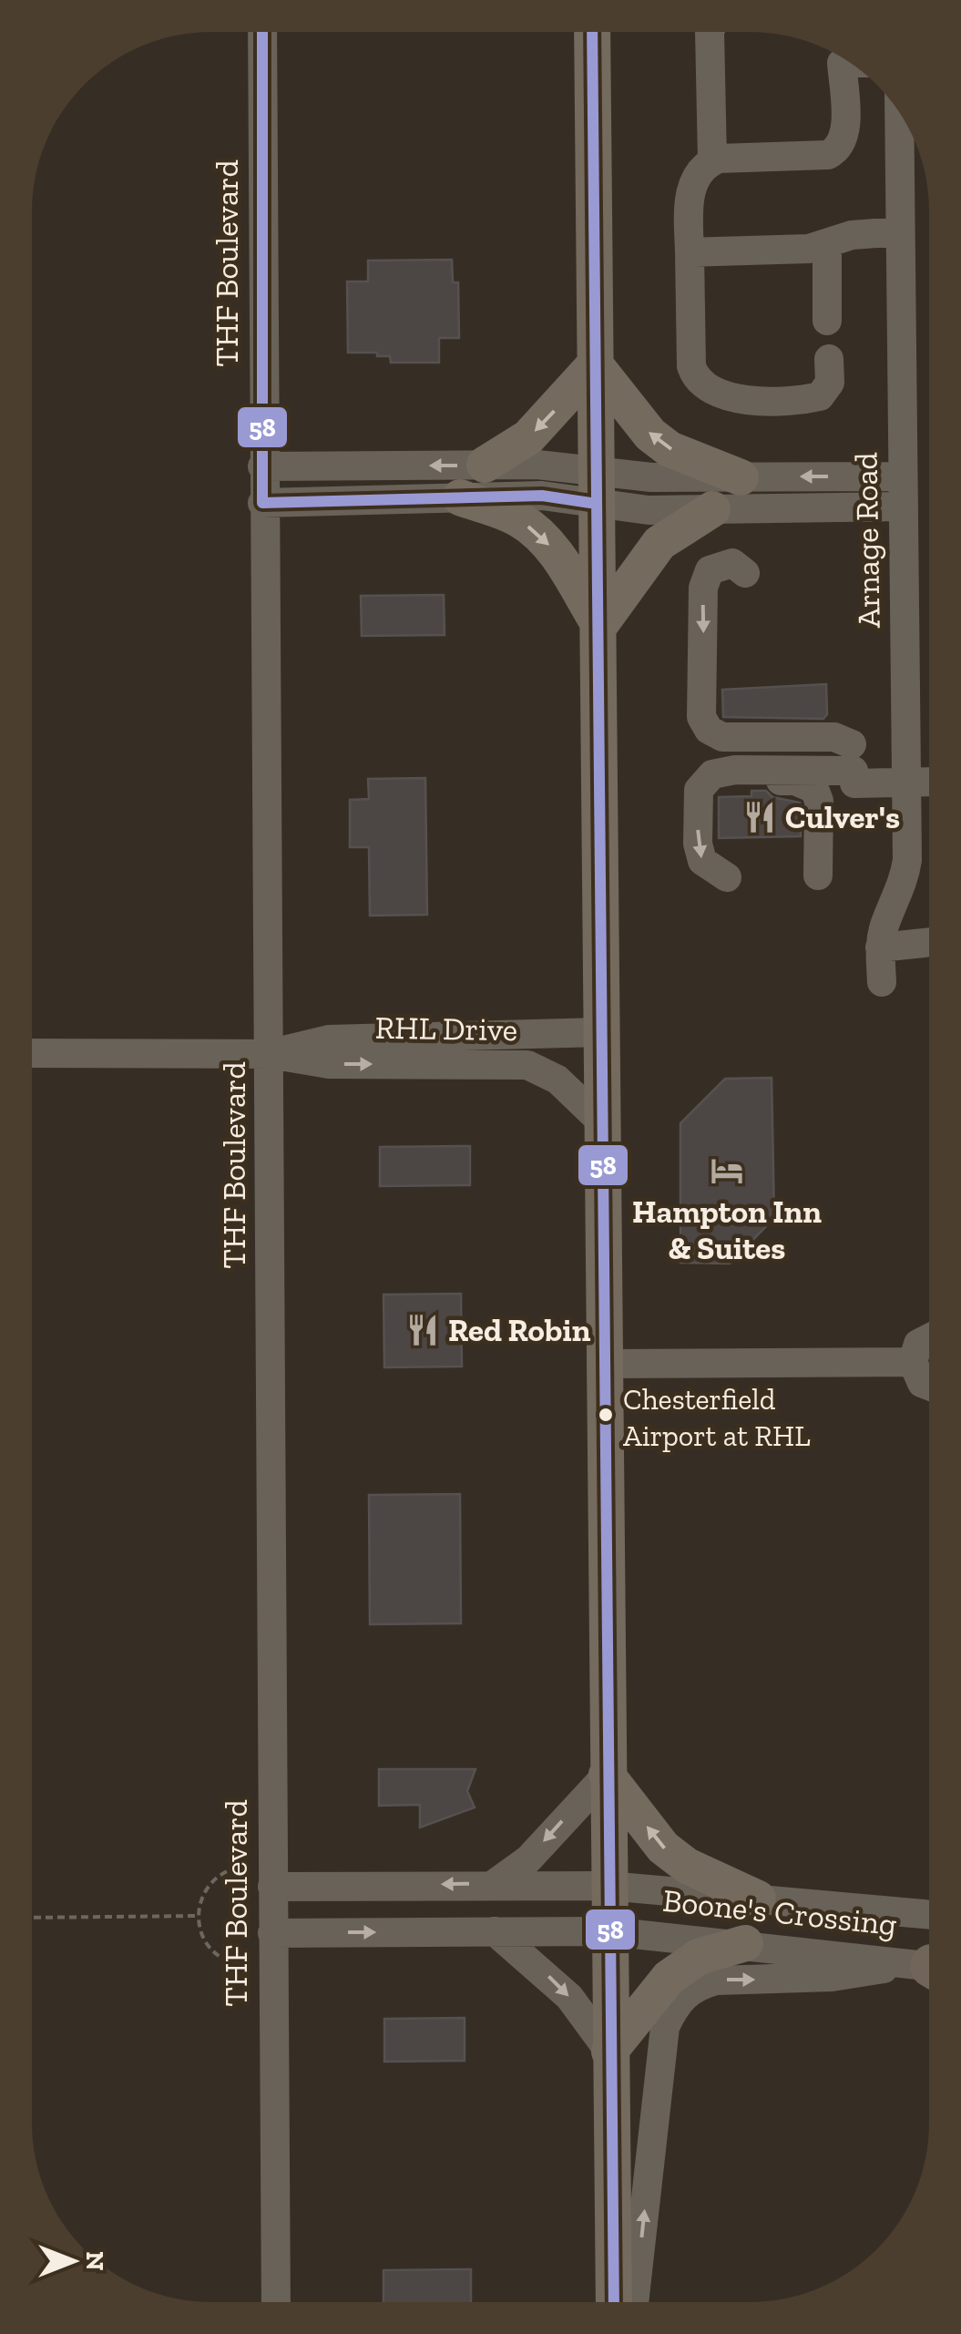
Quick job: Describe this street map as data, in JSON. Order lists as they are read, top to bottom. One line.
{"streets":{"street":["THF Boulevard","Arnage Road","RHL Drive","Boone's Crossing"]},"crossings":[["THF Boulevard","RHL Drive"],["THF Boulevard","Boone's Crossing"]],"places":{"restaurant":["Culver's","Red Robin"],"hotel":["Hampton Inn & Suites"],"other":["Chesterfield Airport at RHL"]},"lines":["transit line 58"],"north":"right"}
